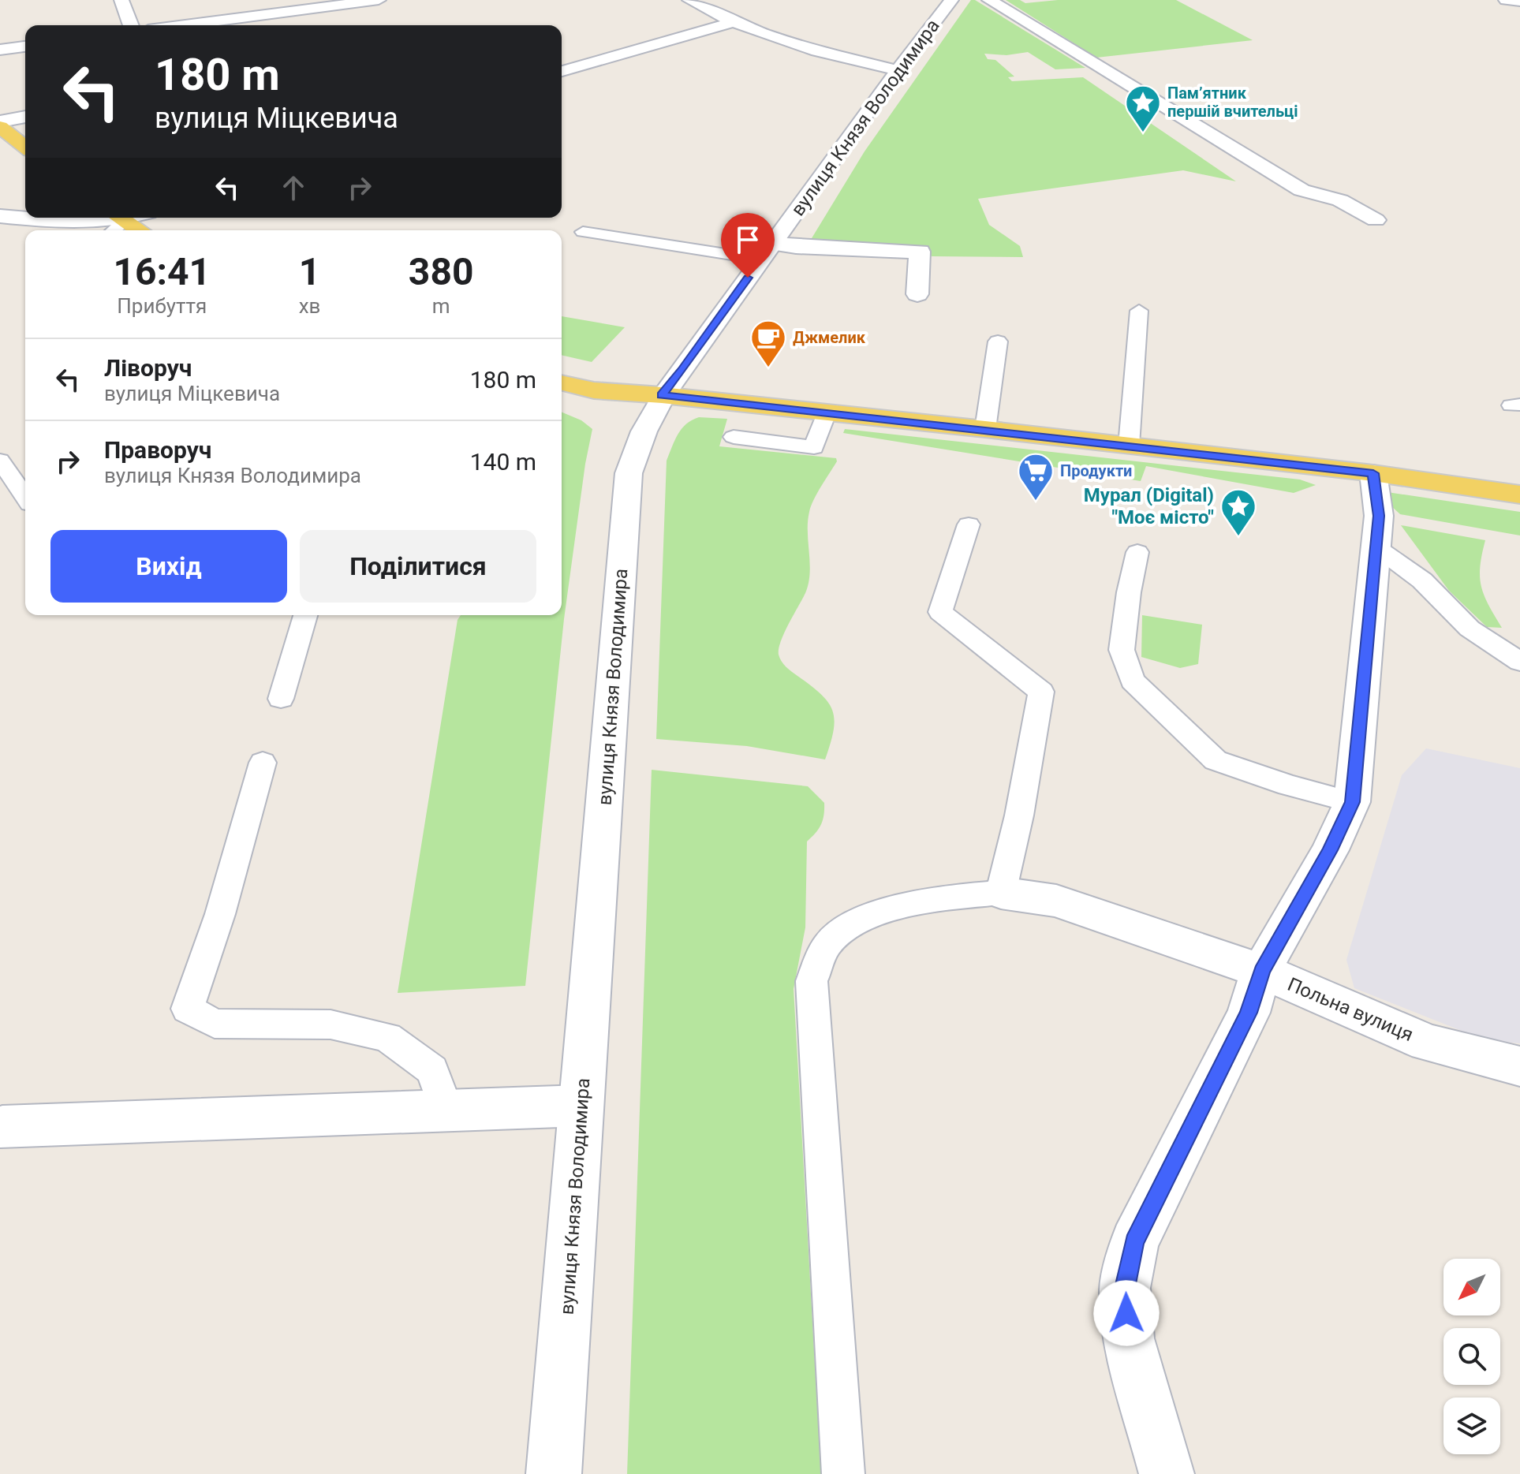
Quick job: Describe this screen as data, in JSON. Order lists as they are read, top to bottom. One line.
{"streets":{"street":["вулиця Князя Володимира","Польна вулиця"]},"places":{"place":["Пам’ятник першій вчительці","Мурал (Digital) \"Моє місто\""],"cafe":["Джмелик"],"supermarket":["Продукти"]},"north":"bottom left","page":{"turn":["180 m","вулиця Міцкевича"],"eta":["16:41","Прибуття","1","хв","380","m"],"list":[{"name":"Ліворуч","note":"вулиця Міцкевича","value":"180 m"},{"name":"Праворуч","note":"вулиця Князя Володимира","value":"140 m"}],"buttons":["Вихід","Поділитися"]}}
